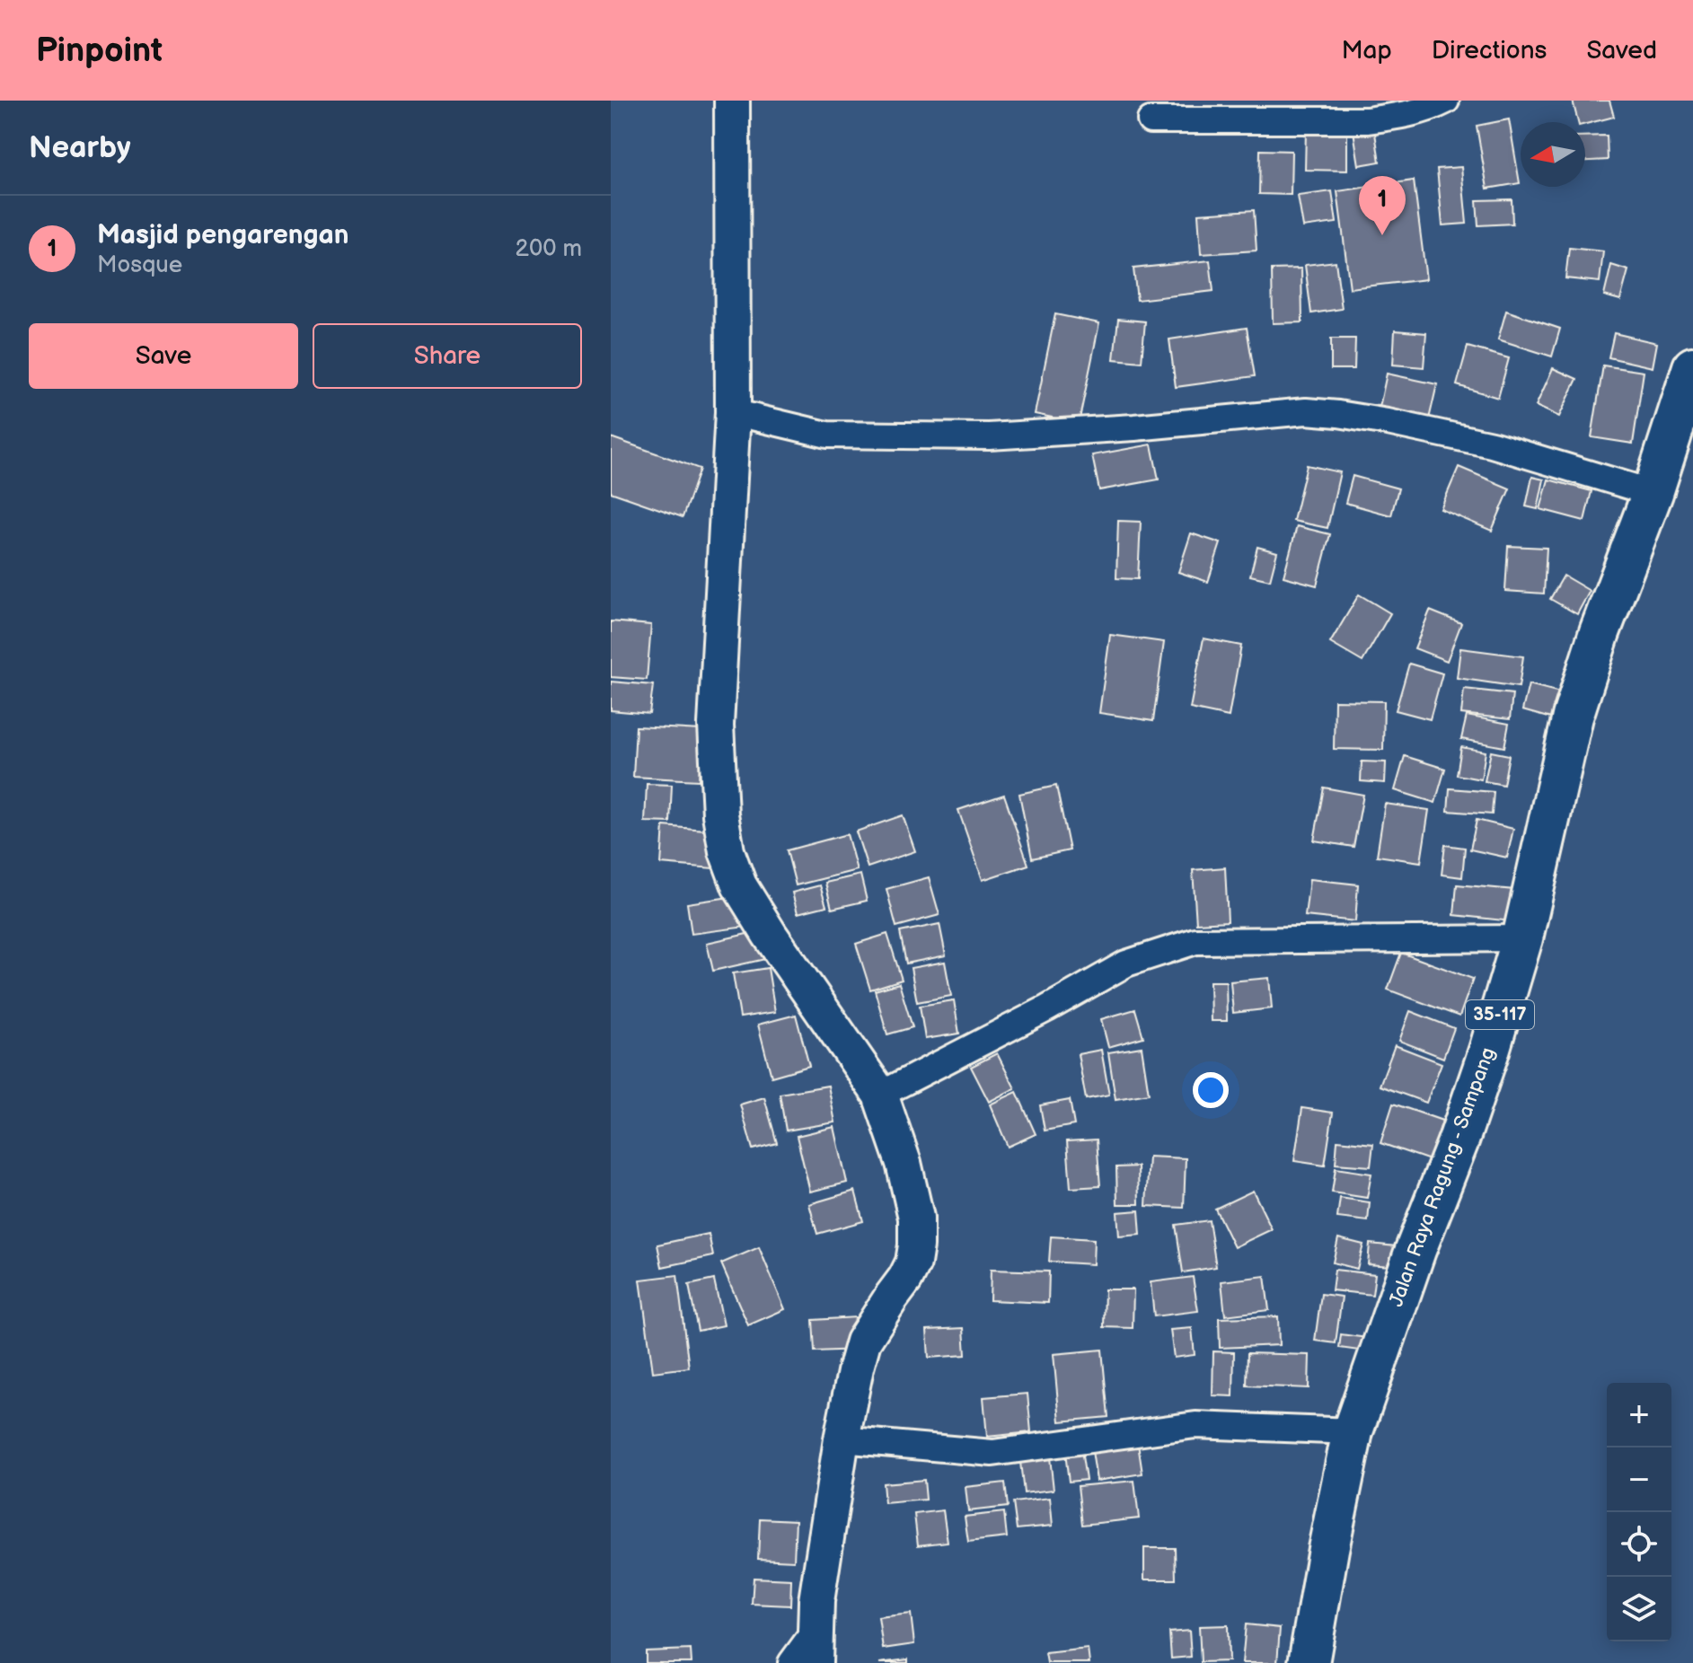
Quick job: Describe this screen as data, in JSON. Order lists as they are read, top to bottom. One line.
{"streets":{"main road":["35-117","Jalan Raya Ragung - Sampang"]},"north":"left","page":{"header":"Pinpoint","nav":["Map","Directions","Saved"],"heading":"Nearby","pins":"1","list":[{"mark":"1","name":"Masjid pengarengan","note":"Mosque","value":"200 m"}],"buttons":["Save","Share"],"map_buttons":["+","−"]}}
